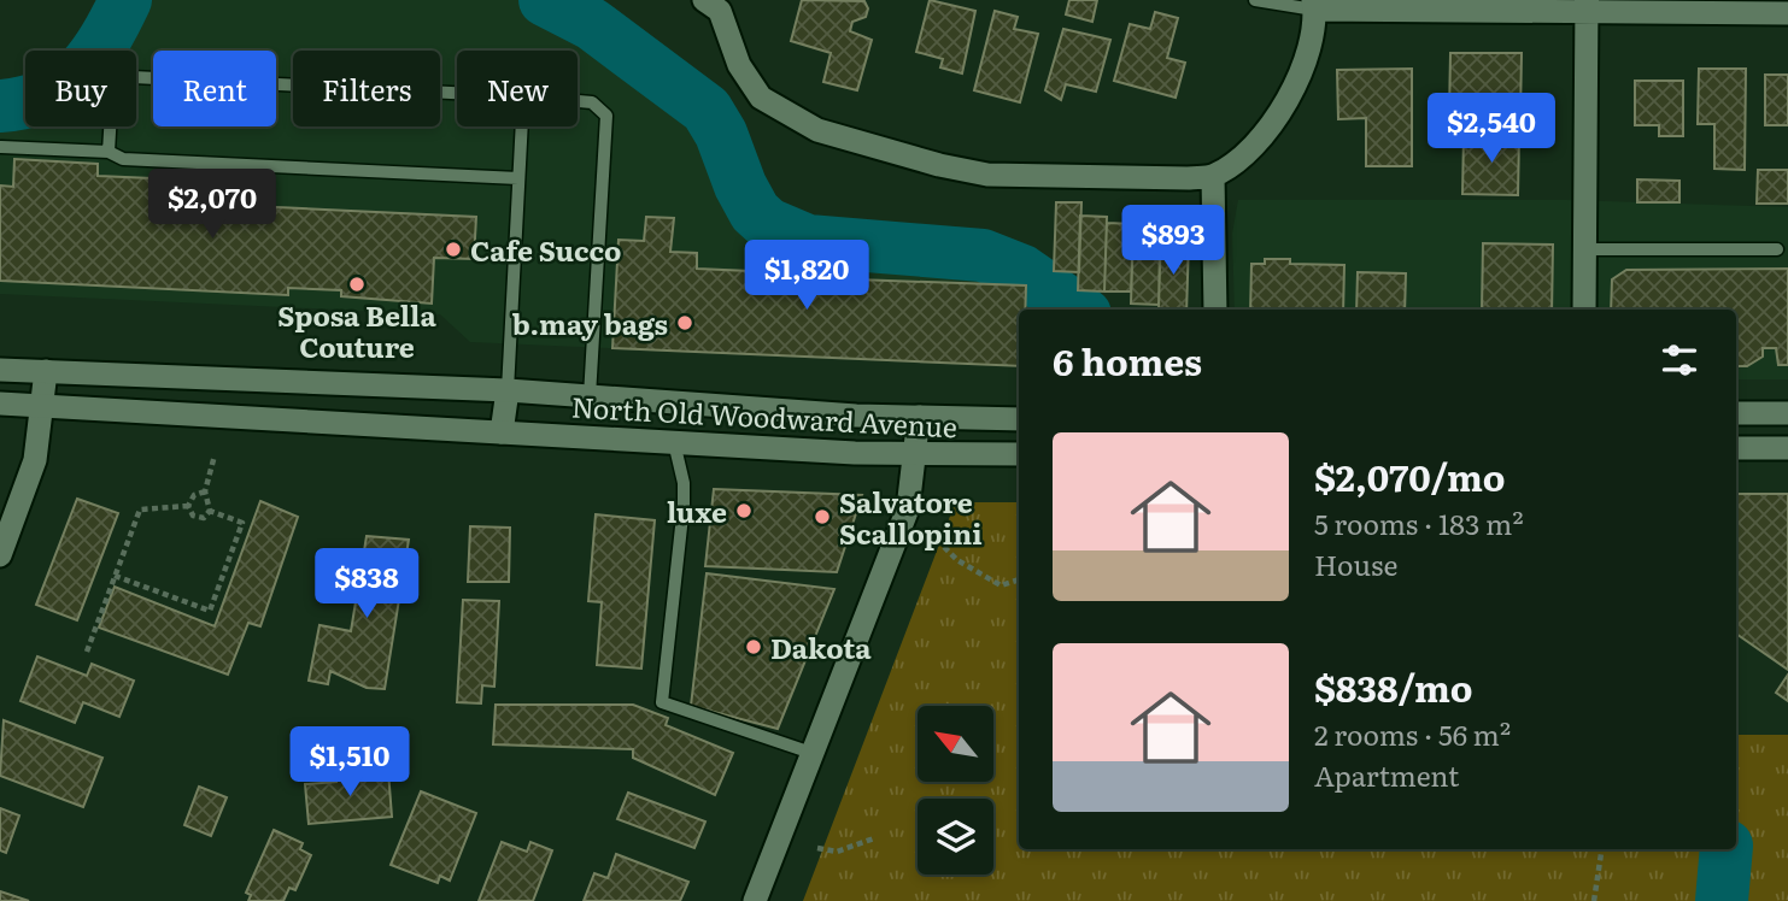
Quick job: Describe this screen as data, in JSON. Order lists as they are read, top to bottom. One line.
{"streets":{"street":["North Old Woodward Avenue"]},"places":["Cafe Succo","Sposa Bella Couture","b.may bags","luxe","Salvatore Scallopini","Dakota"],"north":"top left","page":{"chip":["Buy","Rent","Filters","New"],"price":["$2,540","$2,070","$893","$1,820","$838","$1,510"],"heading":"6 homes","list":[{"name":"$2,070/mo","note":"5 rooms · 183 m² · House"},{"name":"$838/mo","note":"2 rooms · 56 m² · Apartment"}]}}
